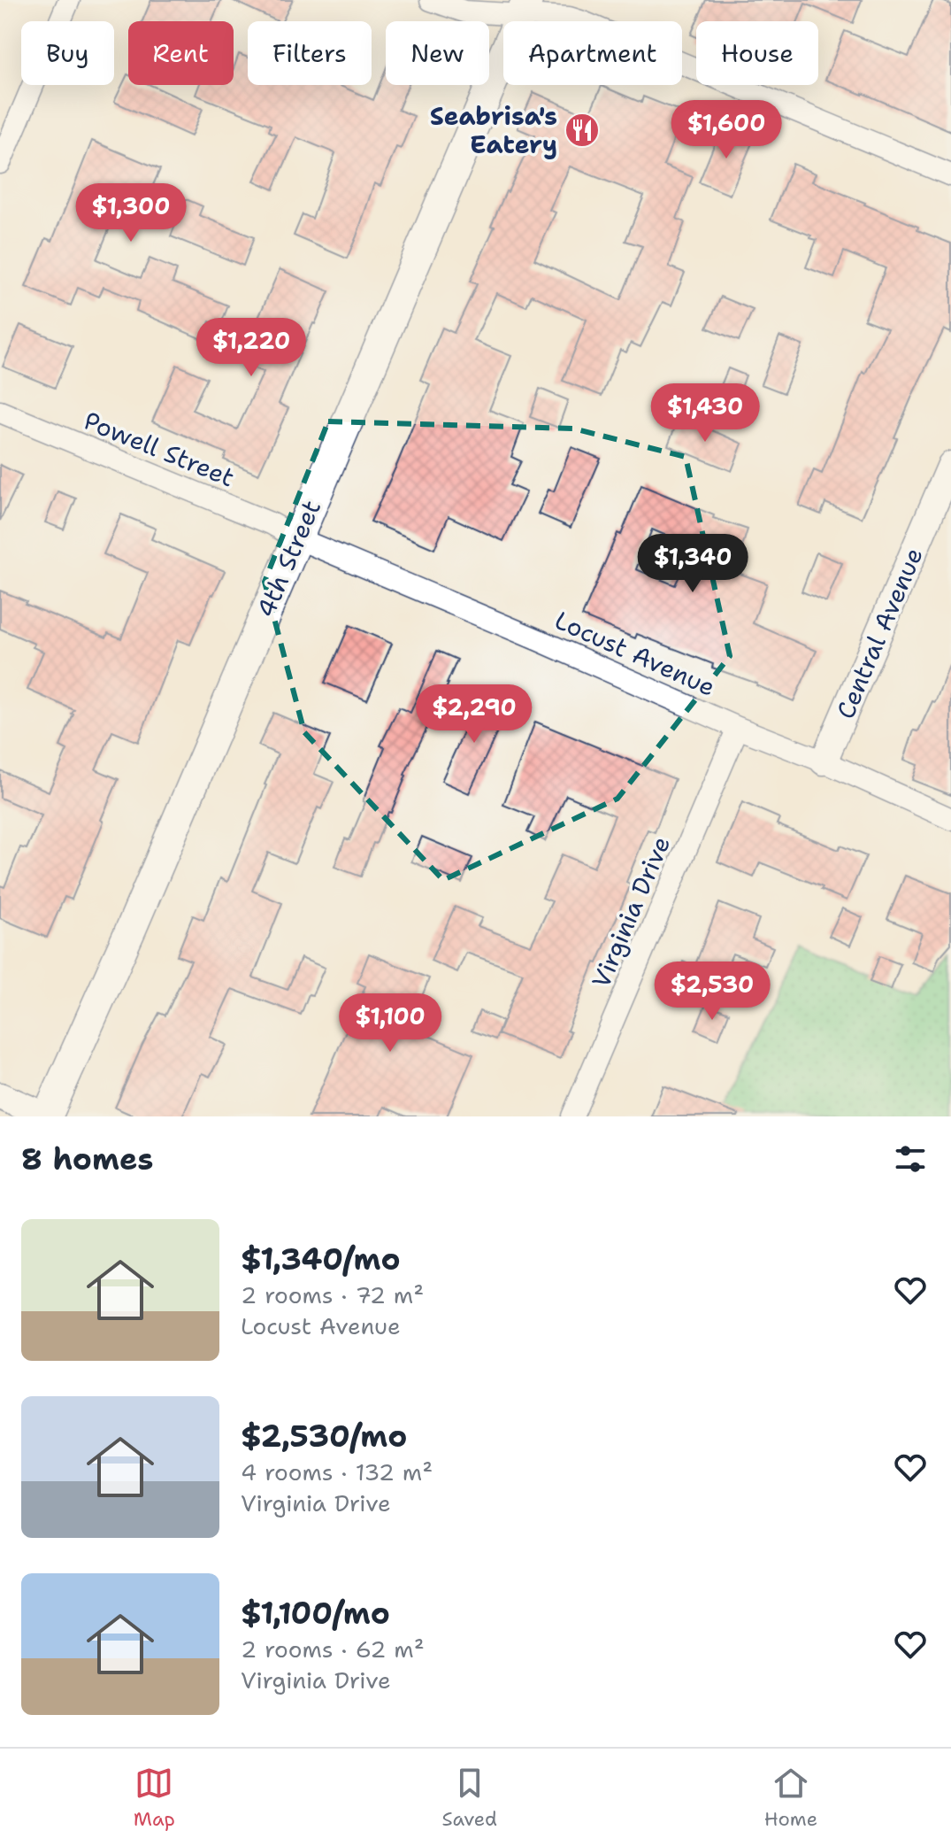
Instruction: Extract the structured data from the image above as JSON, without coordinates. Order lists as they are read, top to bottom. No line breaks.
{"streets":{"main road":["4th Street"],"street":["Powell Street","Central Avenue","Locust Avenue","Virginia Drive"]},"crossings":[["Powell Street","4th Street"],["Powell Street","Locust Avenue"],["4th Street","Locust Avenue"],["Central Avenue","Locust Avenue"],["Locust Avenue","Virginia Drive"]],"places":{"restaurant":["Seabrisa's Eatery"]},"page":{"chip":["Buy","Rent","Filters","New","Apartment","House"],"price":["$1,600","$1,300","$1,220","$1,430","$1,340","$2,290","$2,530","$1,100"],"heading":"8 homes","list":[{"name":"$1,340/mo","note":"2 rooms · 72 m² · Locust Avenue"},{"name":"$2,530/mo","note":"4 rooms · 132 m² · Virginia Drive"},{"name":"$1,100/mo","note":"2 rooms · 62 m² · Virginia Drive"}],"tabs":["Map","Saved","Home"]}}
